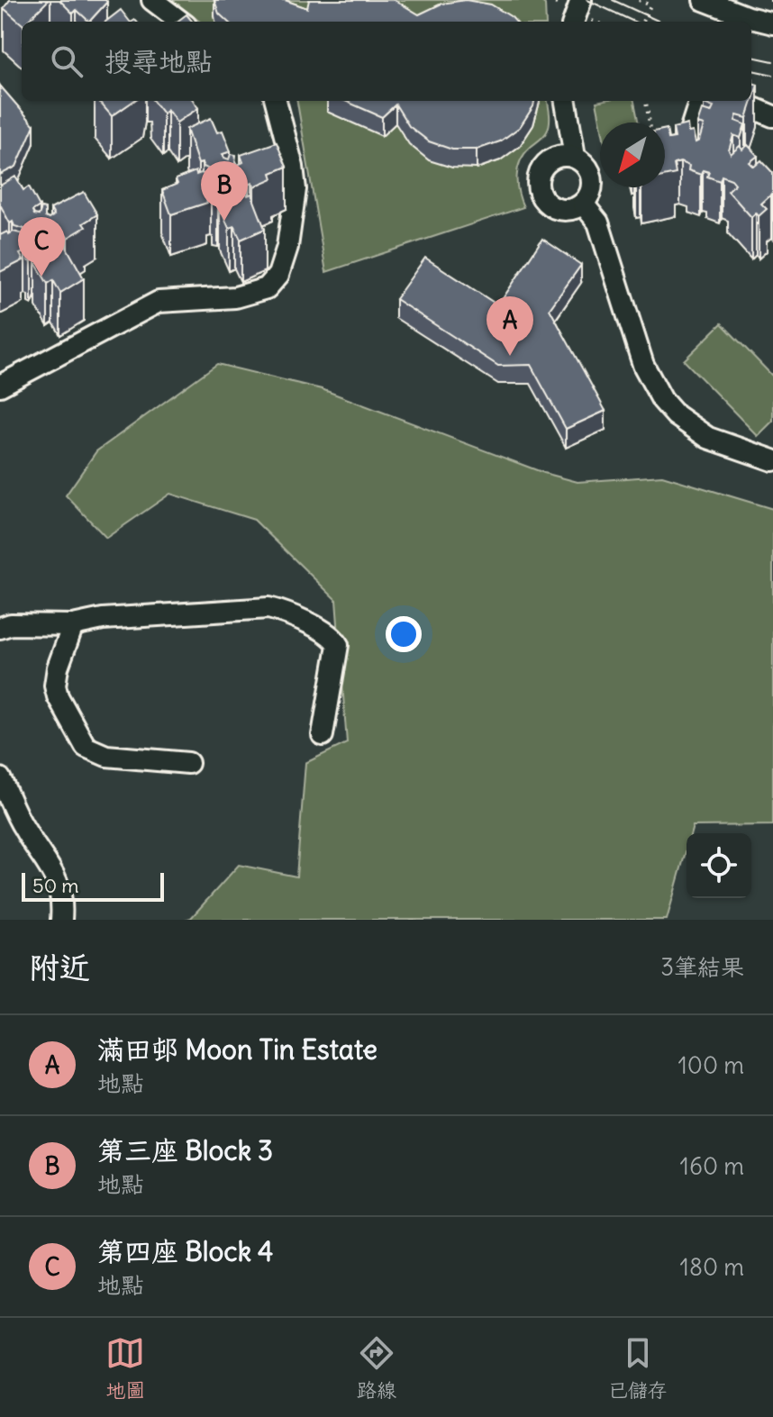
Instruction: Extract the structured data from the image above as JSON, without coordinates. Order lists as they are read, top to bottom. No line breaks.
{"scale_bar":"50 m","north":"bottom left","page":{"search":"搜尋地點","pins":["B","C","A"],"scale":"50 m","heading":["附近","3筆結果"],"list":[{"mark":"A","name":"滿田邨 Moon Tin Estate","note":"地點","value":"100 m"},{"mark":"B","name":"第三座 Block 3","note":"地點","value":"160 m"},{"mark":"C","name":"第四座 Block 4","note":"地點","value":"180 m"}],"nav":["地圖","路線","已儲存"]}}
